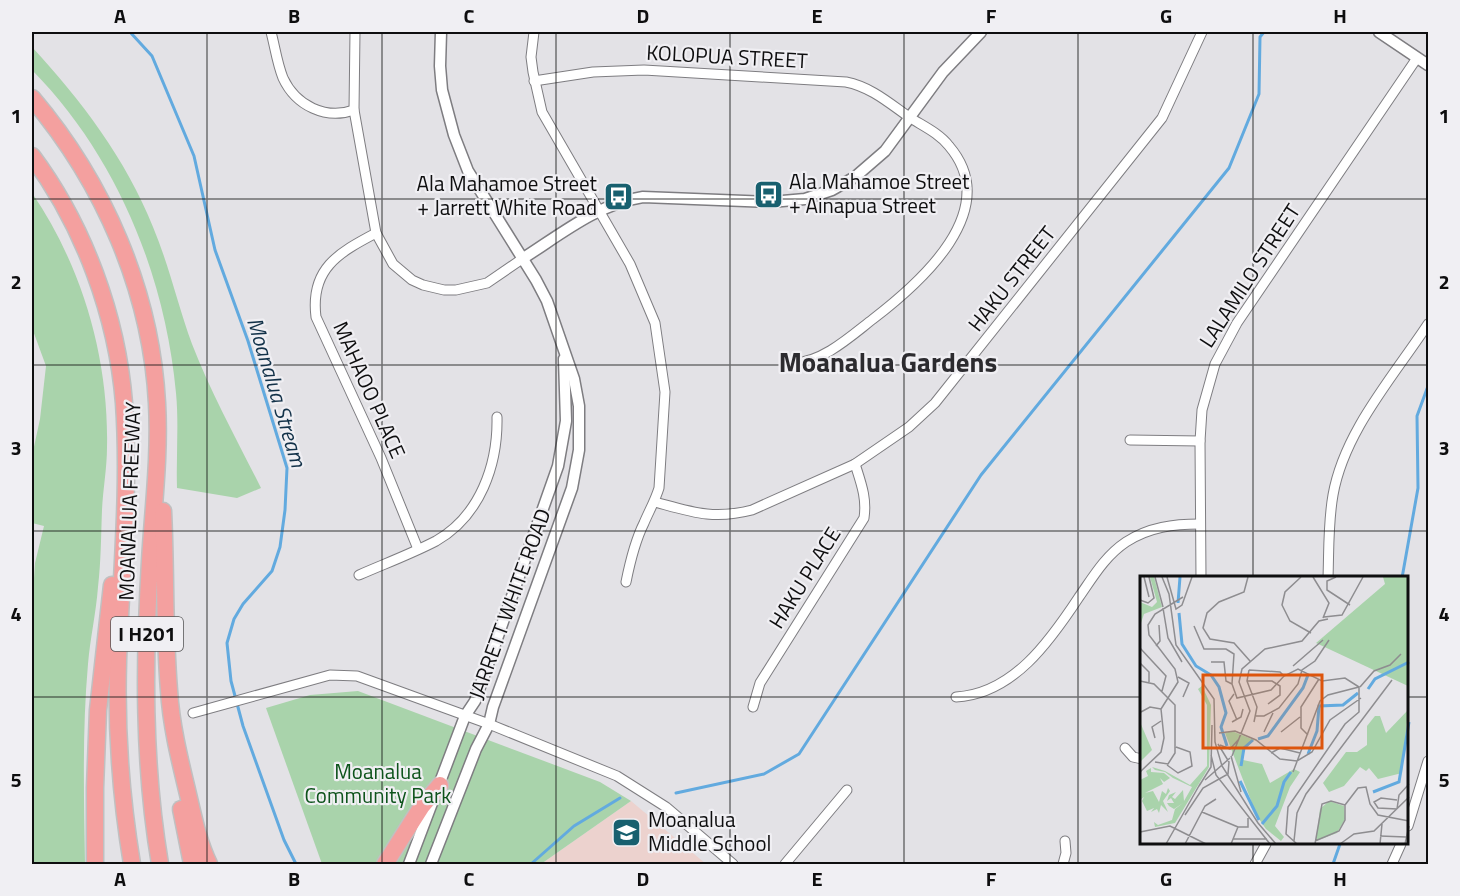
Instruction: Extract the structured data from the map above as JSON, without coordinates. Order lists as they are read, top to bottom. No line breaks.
{"streets":{"highway":["MOANALUA FREEWAY","I H201"],"street":["KOLOPUA STREET","LALAMILO STREET","HAKU STREET","MAHAOO PLACE","HAKU PLACE","JARRETT WHITE ROAD"]},"crossings":[["HAKU STREET","HAKU PLACE"]],"districts":["Moanalua Gardens"],"water":["Moanalua Stream"],"parks":["Moanalua Community Park"],"places":{"bus stop":["Ala Mahamoe Street + Ainapua Street","Ala Mahamoe Street + Jarrett White Road"],"school or university":["Moanalua Middle School"]},"grid":{"columns":["A","B","C","D","E","F","G","H"],"rows":["1","2","3","4","5"]}}
